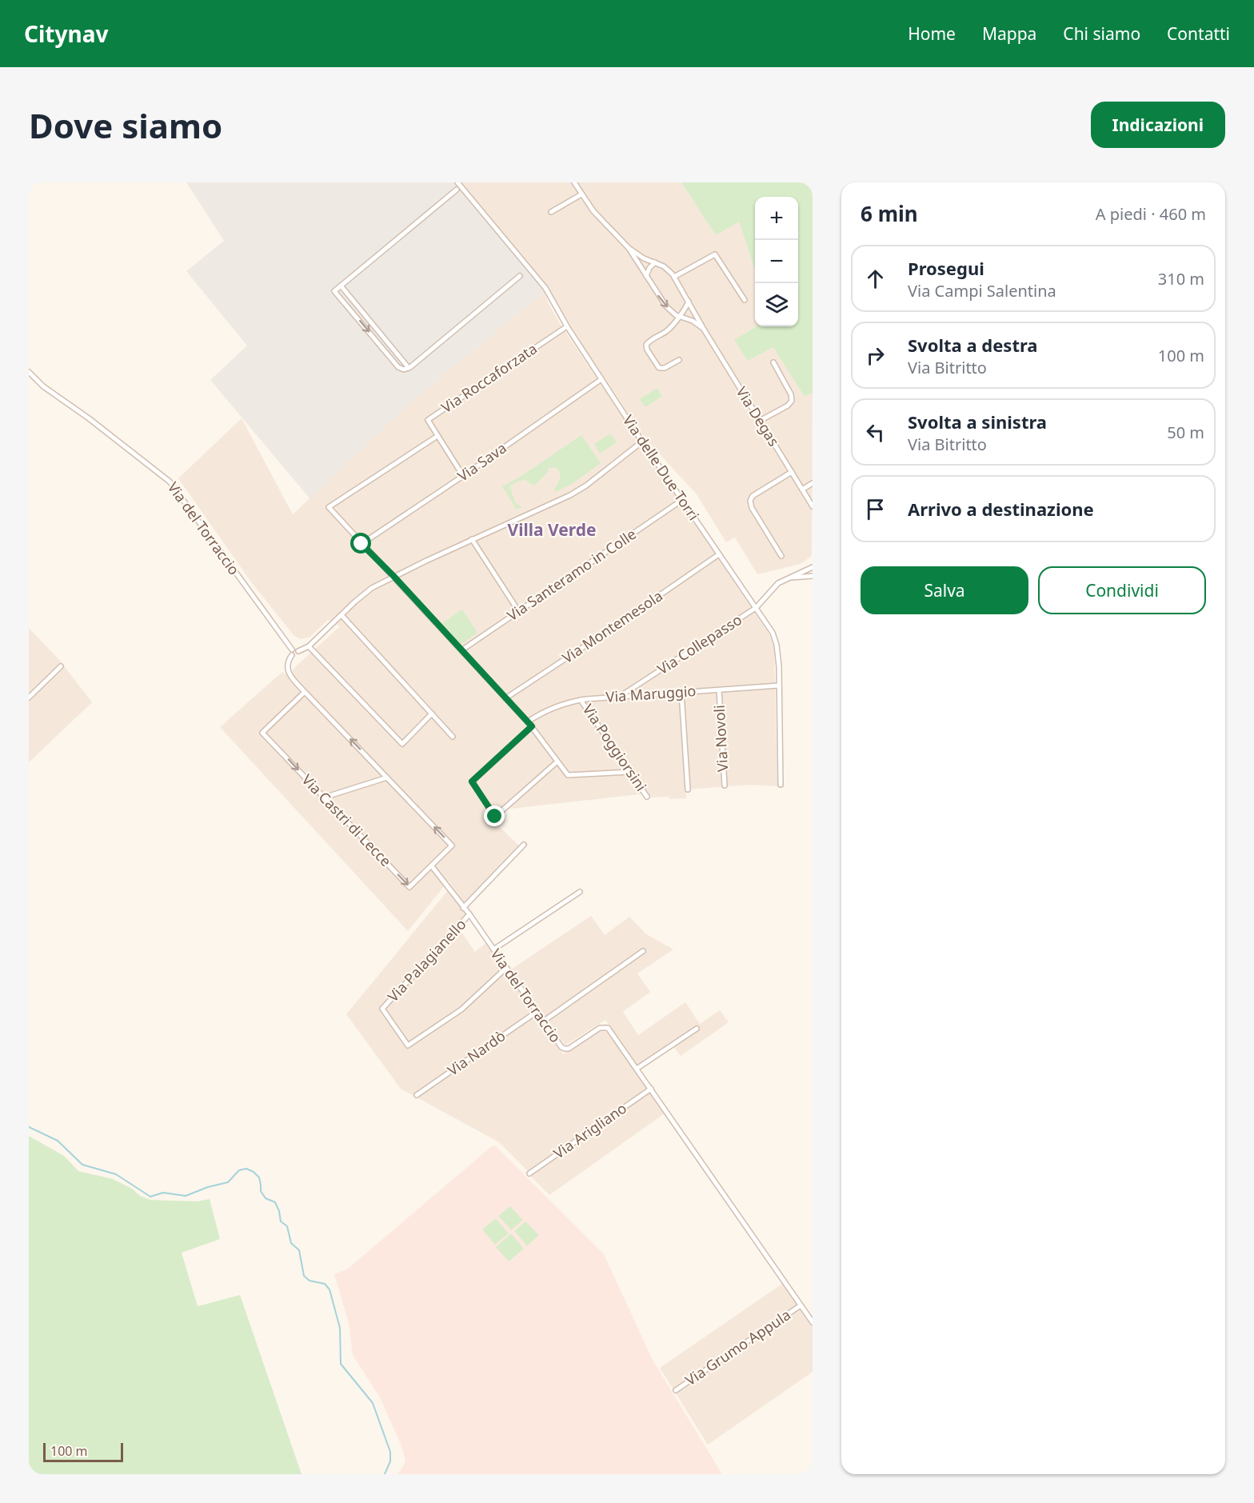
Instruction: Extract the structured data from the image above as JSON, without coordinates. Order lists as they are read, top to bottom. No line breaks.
{"streets":{"street":["Via Roccaforzata","Via Degas","Via Sava","Via delle Due Torri","Via del Torraccio","Via Santeramo in Colle","Via Montemesola","Via Collepasso","Via Maruggio","Via Novoli","Via Poggiorsini","Via Castri di Lecce","Via Palagianello","Via Nardò","Via Arigliano","Via Grumo Appula"]},"crossings":[["Via Roccaforzata","Via delle Due Torri"],["Via Sava","Via delle Due Torri"],["Via delle Due Torri","Via Santeramo in Colle"],["Via delle Due Torri","Via Montemesola"],["Via delle Due Torri","Via Collepasso"],["Via delle Due Torri","Via Maruggio"],["Via del Torraccio","Via Castri di Lecce"],["Via del Torraccio","Via Palagianello"],["Via del Torraccio","Via Nardò"],["Via del Torraccio","Via Arigliano"],["Via del Torraccio","Via Grumo Appula"],["Via Collepasso","Via Maruggio"],["Via Maruggio","Via Novoli"],["Via Maruggio","Via Poggiorsini"]],"districts":["Villa Verde"],"scale_bar":"100 m","page":{"header":"Citynav","nav":["Home","Mappa","Chi siamo","Contatti"],"buttons":["Indicazioni",["Salva","Condividi"]],"title":"Dove siamo","heading":["6 min","A piedi · 460 m"],"map_buttons":["+","−"],"list":[["Prosegui","Via Campi Salentina","310 m"],["Svolta a destra","Via Bitritto","100 m"],["Svolta a sinistra","Via Bitritto","50 m"],"Arrivo a destinazione"],"scale":"100 m"}}
